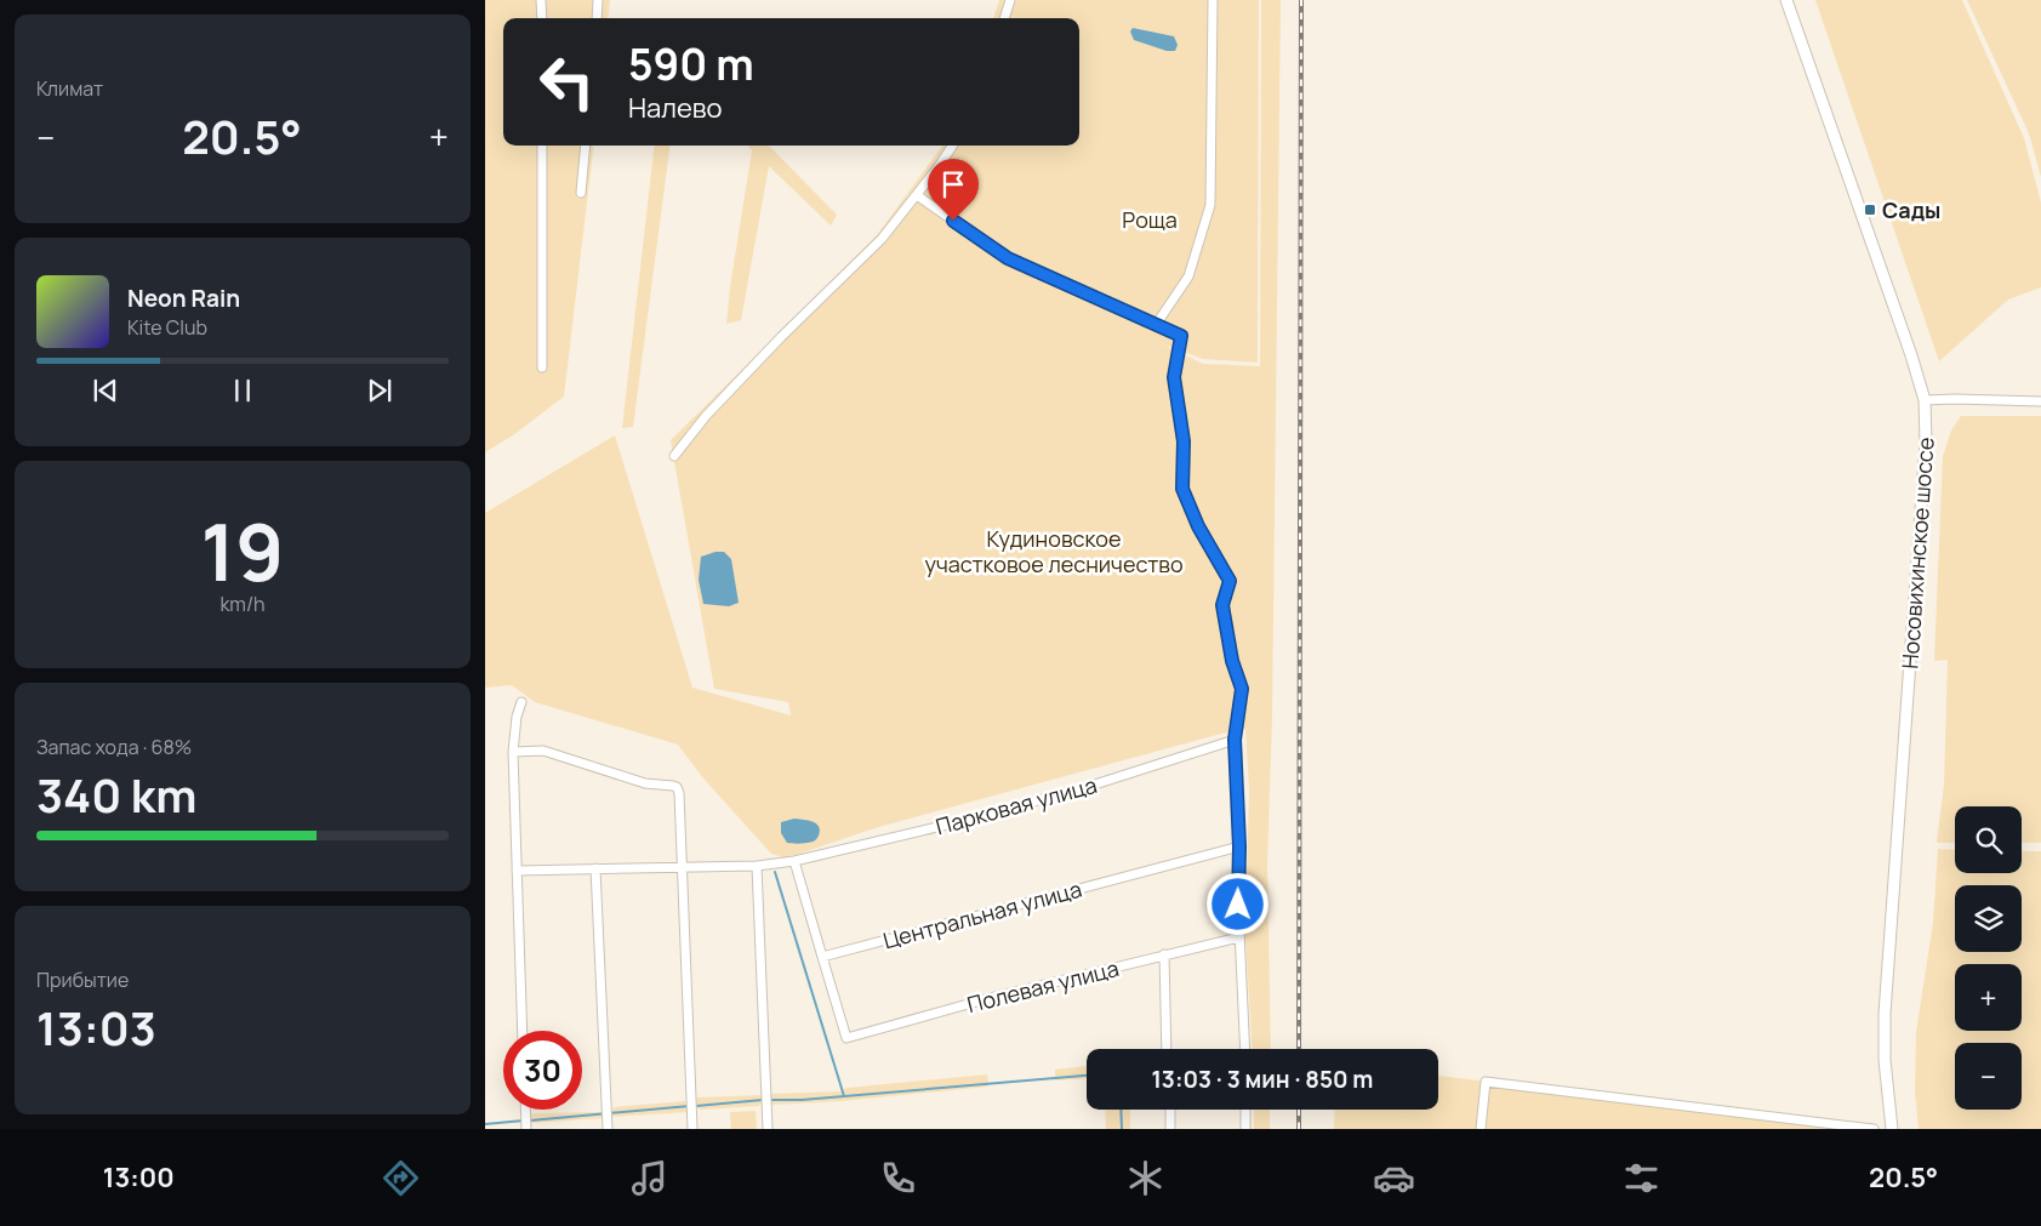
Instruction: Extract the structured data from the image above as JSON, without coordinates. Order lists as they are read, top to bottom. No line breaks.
{"streets":{"main road":["Носовихинское шоссе"],"street":["Парковая улица","Центральная улица","Полевая улица"]},"crossings":[["Центральная улица","Полевая улица"]],"parks":["Роща","Кудиновское участковое лесничество"],"places":{"transit":["Сады"]},"page":{"tile":["Климат",["19","km/h"],["Запас хода · 68%","340 km"],["Прибытие","13:03"]],"turn":["590 m","Налево"],"heat":["−","20.5°","+"],"song":["Neon Rain","Kite Club"],"map_buttons":["+","−"],"limit":"30","trip":"13:03 · 3 мин · 850 m","tabs":["13:00","20.5°"]}}
